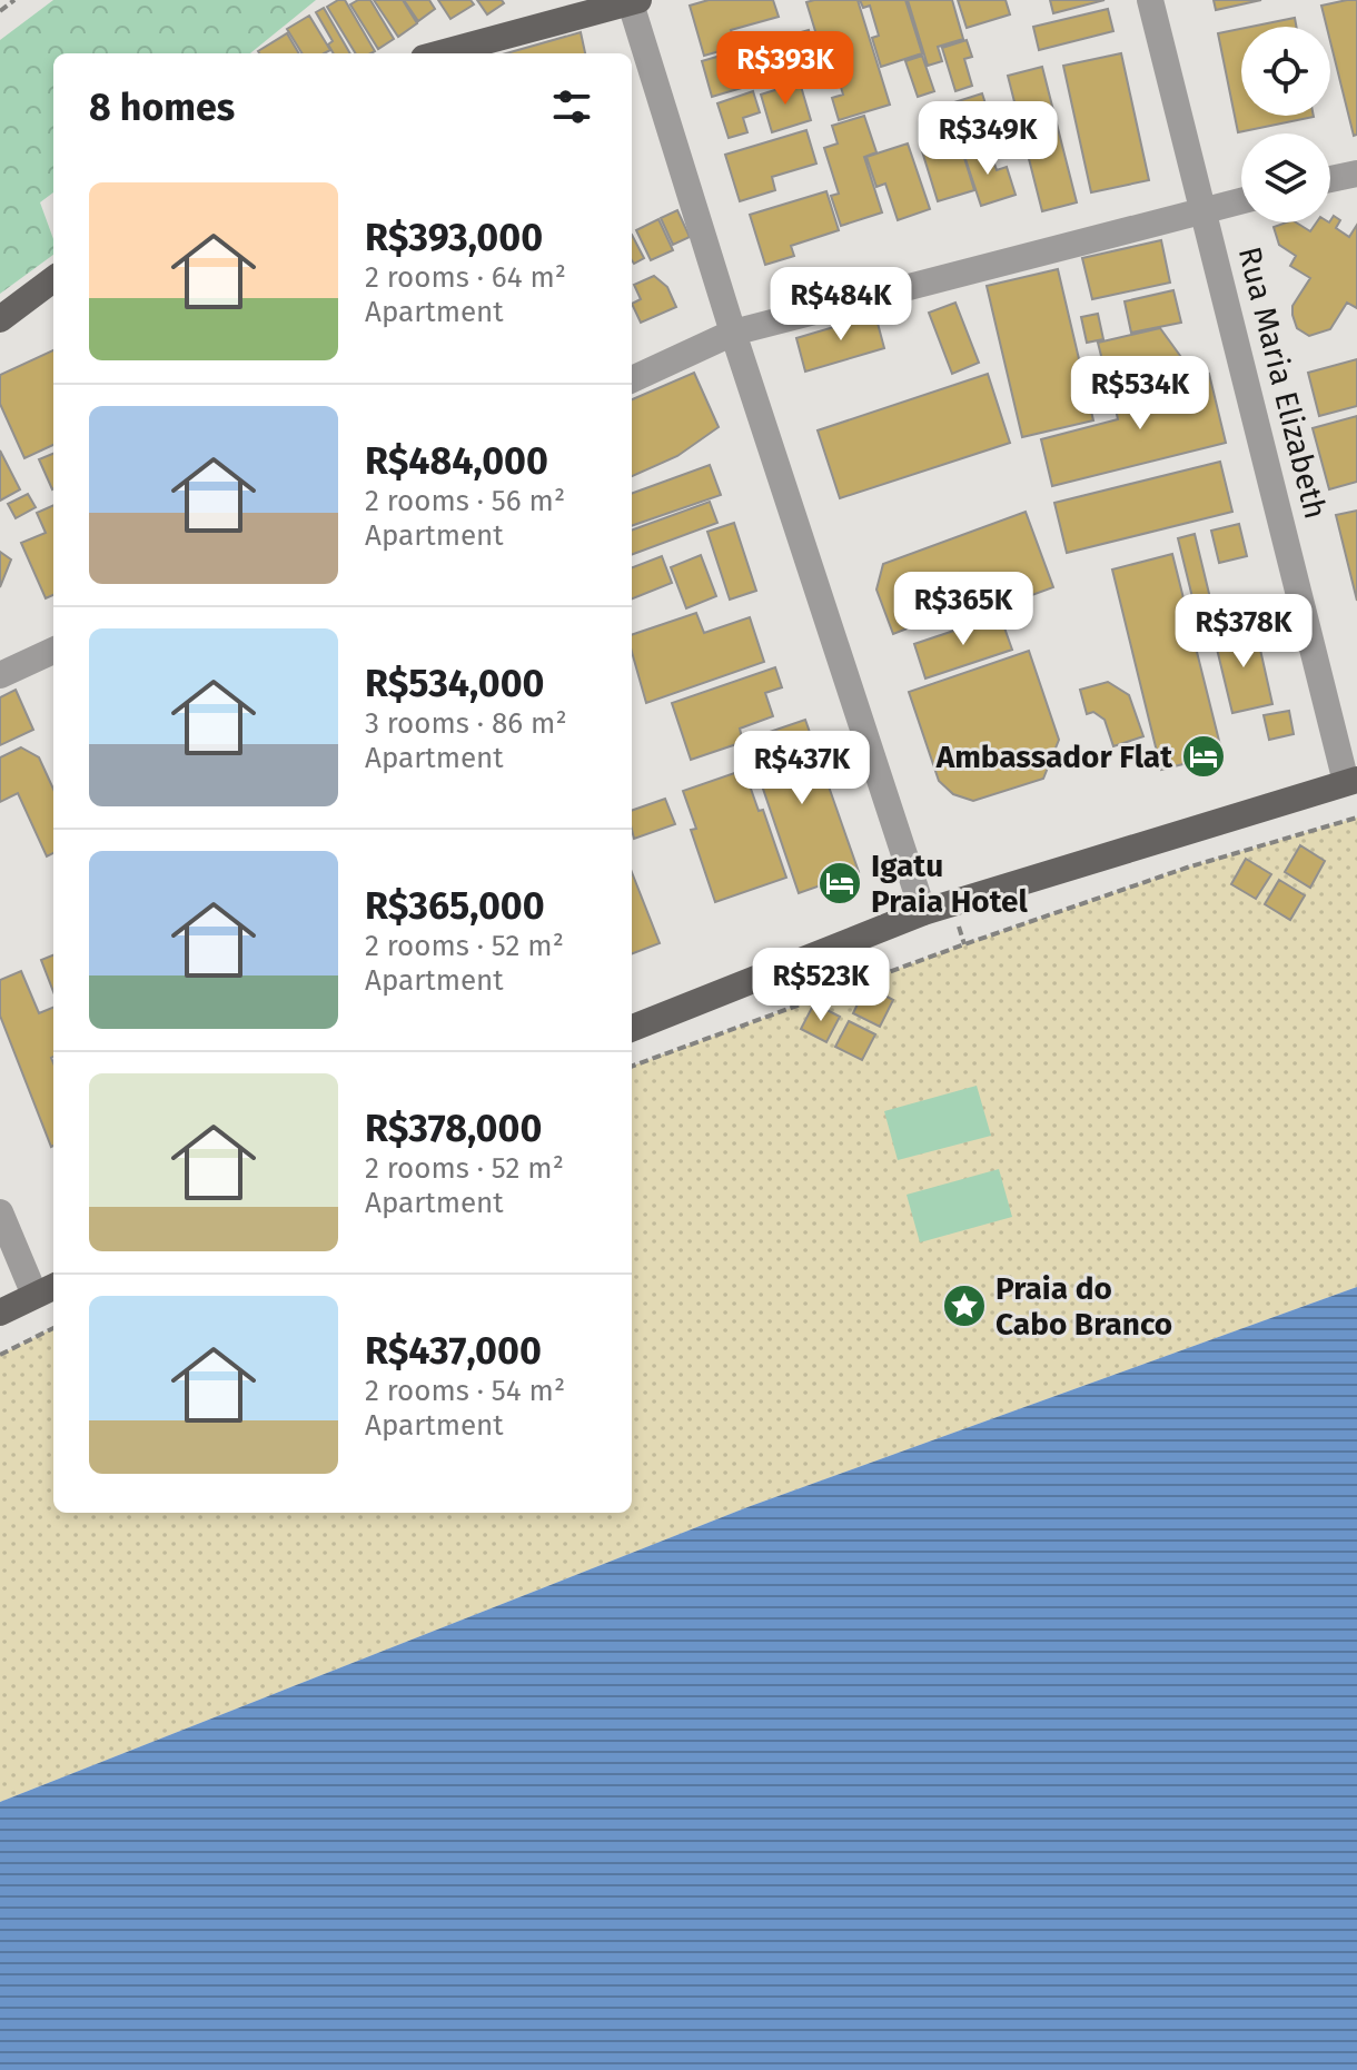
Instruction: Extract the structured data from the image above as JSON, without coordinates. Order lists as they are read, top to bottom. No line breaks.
{"streets":{"street":["Rua Maria Elizabeth"]},"places":{"hotel":["Ambassador Flat","Igatu Praia Hotel"],"place":["Praia do Cabo Branco"]},"page":{"price":["R$393K","R$349K","R$484K","R$534K","R$365K","R$378K","R$437K","R$523K"],"heading":"8 homes","list":[{"name":"R$393,000","note":"2 rooms · 64 m² · Apartment"},{"name":"R$484,000","note":"2 rooms · 56 m² · Apartment"},{"name":"R$534,000","note":"3 rooms · 86 m² · Apartment"},{"name":"R$365,000","note":"2 rooms · 52 m² · Apartment"},{"name":"R$378,000","note":"2 rooms · 52 m² · Apartment"},{"name":"R$437,000","note":"2 rooms · 54 m² · Apartment"}]}}
